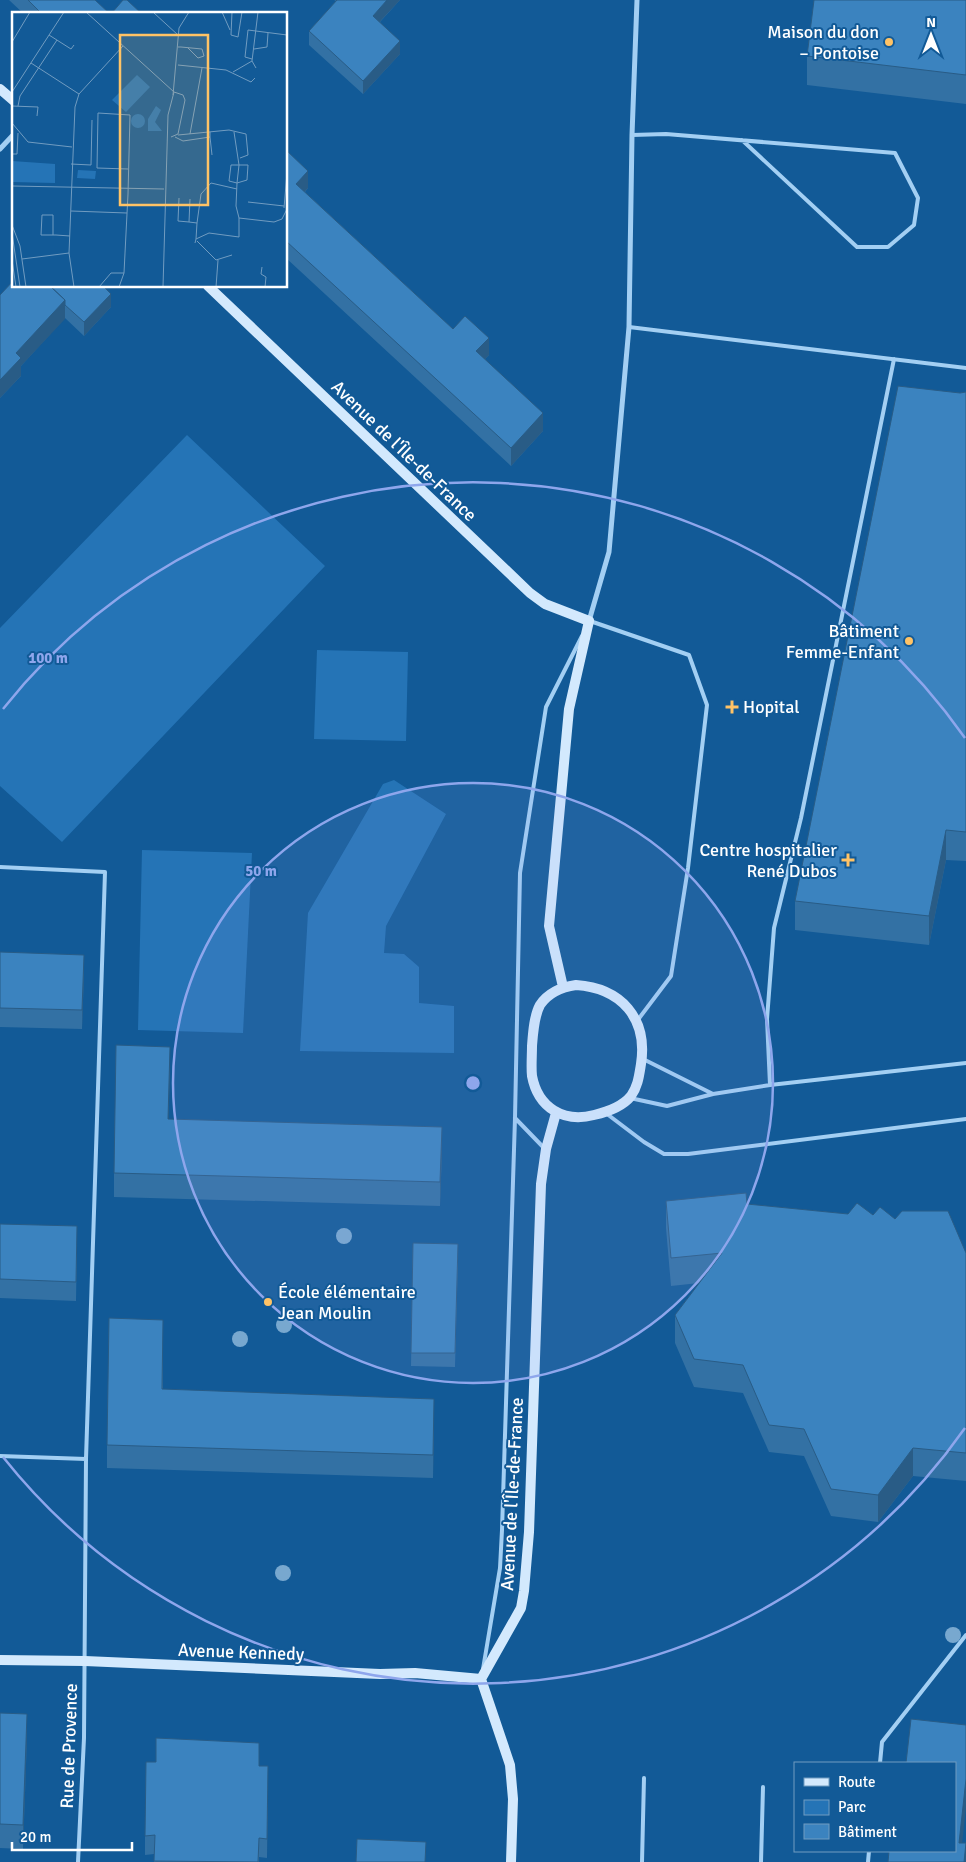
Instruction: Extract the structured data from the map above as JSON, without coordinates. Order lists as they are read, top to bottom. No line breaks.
{"streets":{"street":["Avenue de l'Île-de-France","Avenue Kennedy"],"lane":["Rue de Provence"]},"crossings":[["Avenue de l'Île-de-France","Avenue Kennedy"],["Avenue Kennedy","Rue de Provence"]],"places":{"other":["Maison du don – Pontoise","Bâtiment Femme-Enfant","École élémentaire Jean Moulin"],"health":["Hopital","Centre hospitalier René Dubos"]},"legend":["Route","Parc","Bâtiment"],"scale_bar":"20 m","north":"top","rings":["100 m","50 m"]}
